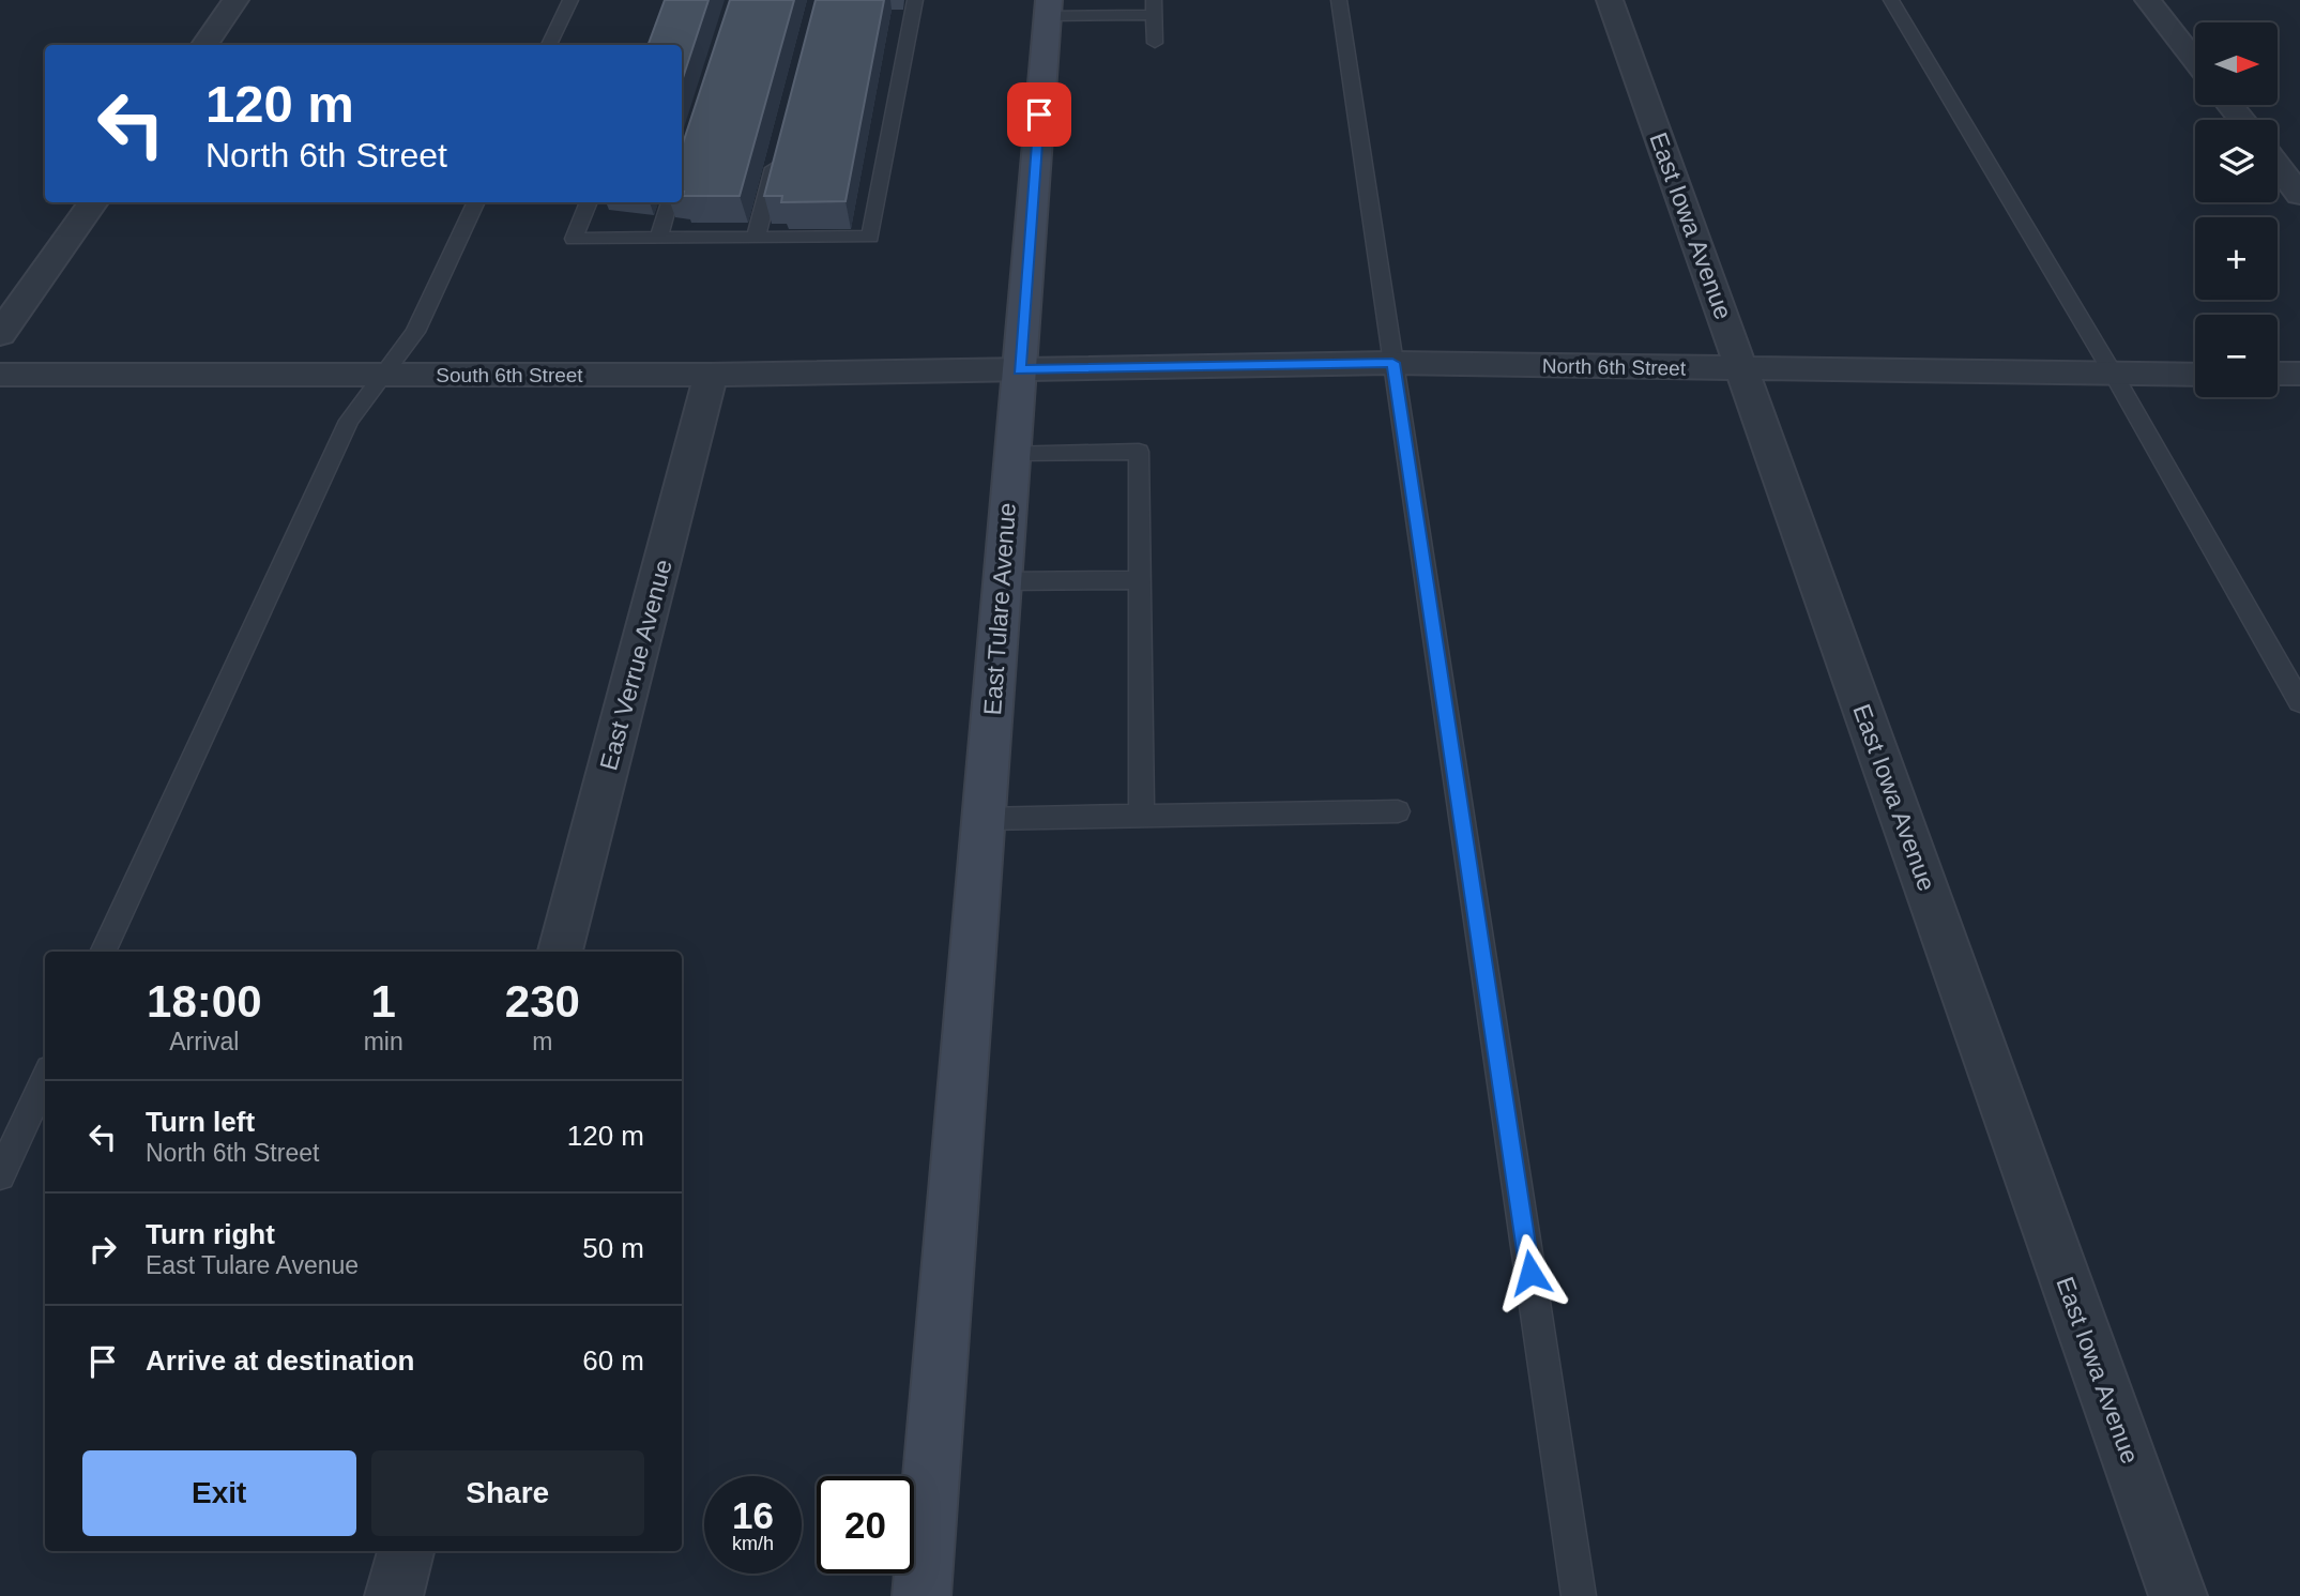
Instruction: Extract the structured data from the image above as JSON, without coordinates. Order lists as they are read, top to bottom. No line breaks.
{"streets":{"main road":["East Tulare Avenue"],"street":["East Iowa Avenue","North 6th Street","South 6th Street","East Verrue Avenue"]},"crossings":[["East Iowa Avenue","North 6th Street"],["North 6th Street","South 6th Street"],["North 6th Street","East Tulare Avenue"],["South 6th Street","East Tulare Avenue"],["South 6th Street","East Verrue Avenue"]],"north":"right","page":{"map_buttons":["+","−"],"turn":["120 m","North 6th Street"],"eta":["18:00","Arrival","1","min","230","m"],"list":[{"name":"Turn left","note":"North 6th Street","value":"120 m"},{"name":"Turn right","note":"East Tulare Avenue","value":"50 m"},{"name":"Arrive at destination","value":"60 m"}],"buttons":["Exit","Share"],"speed":"16 km/h","limit":"20"}}
